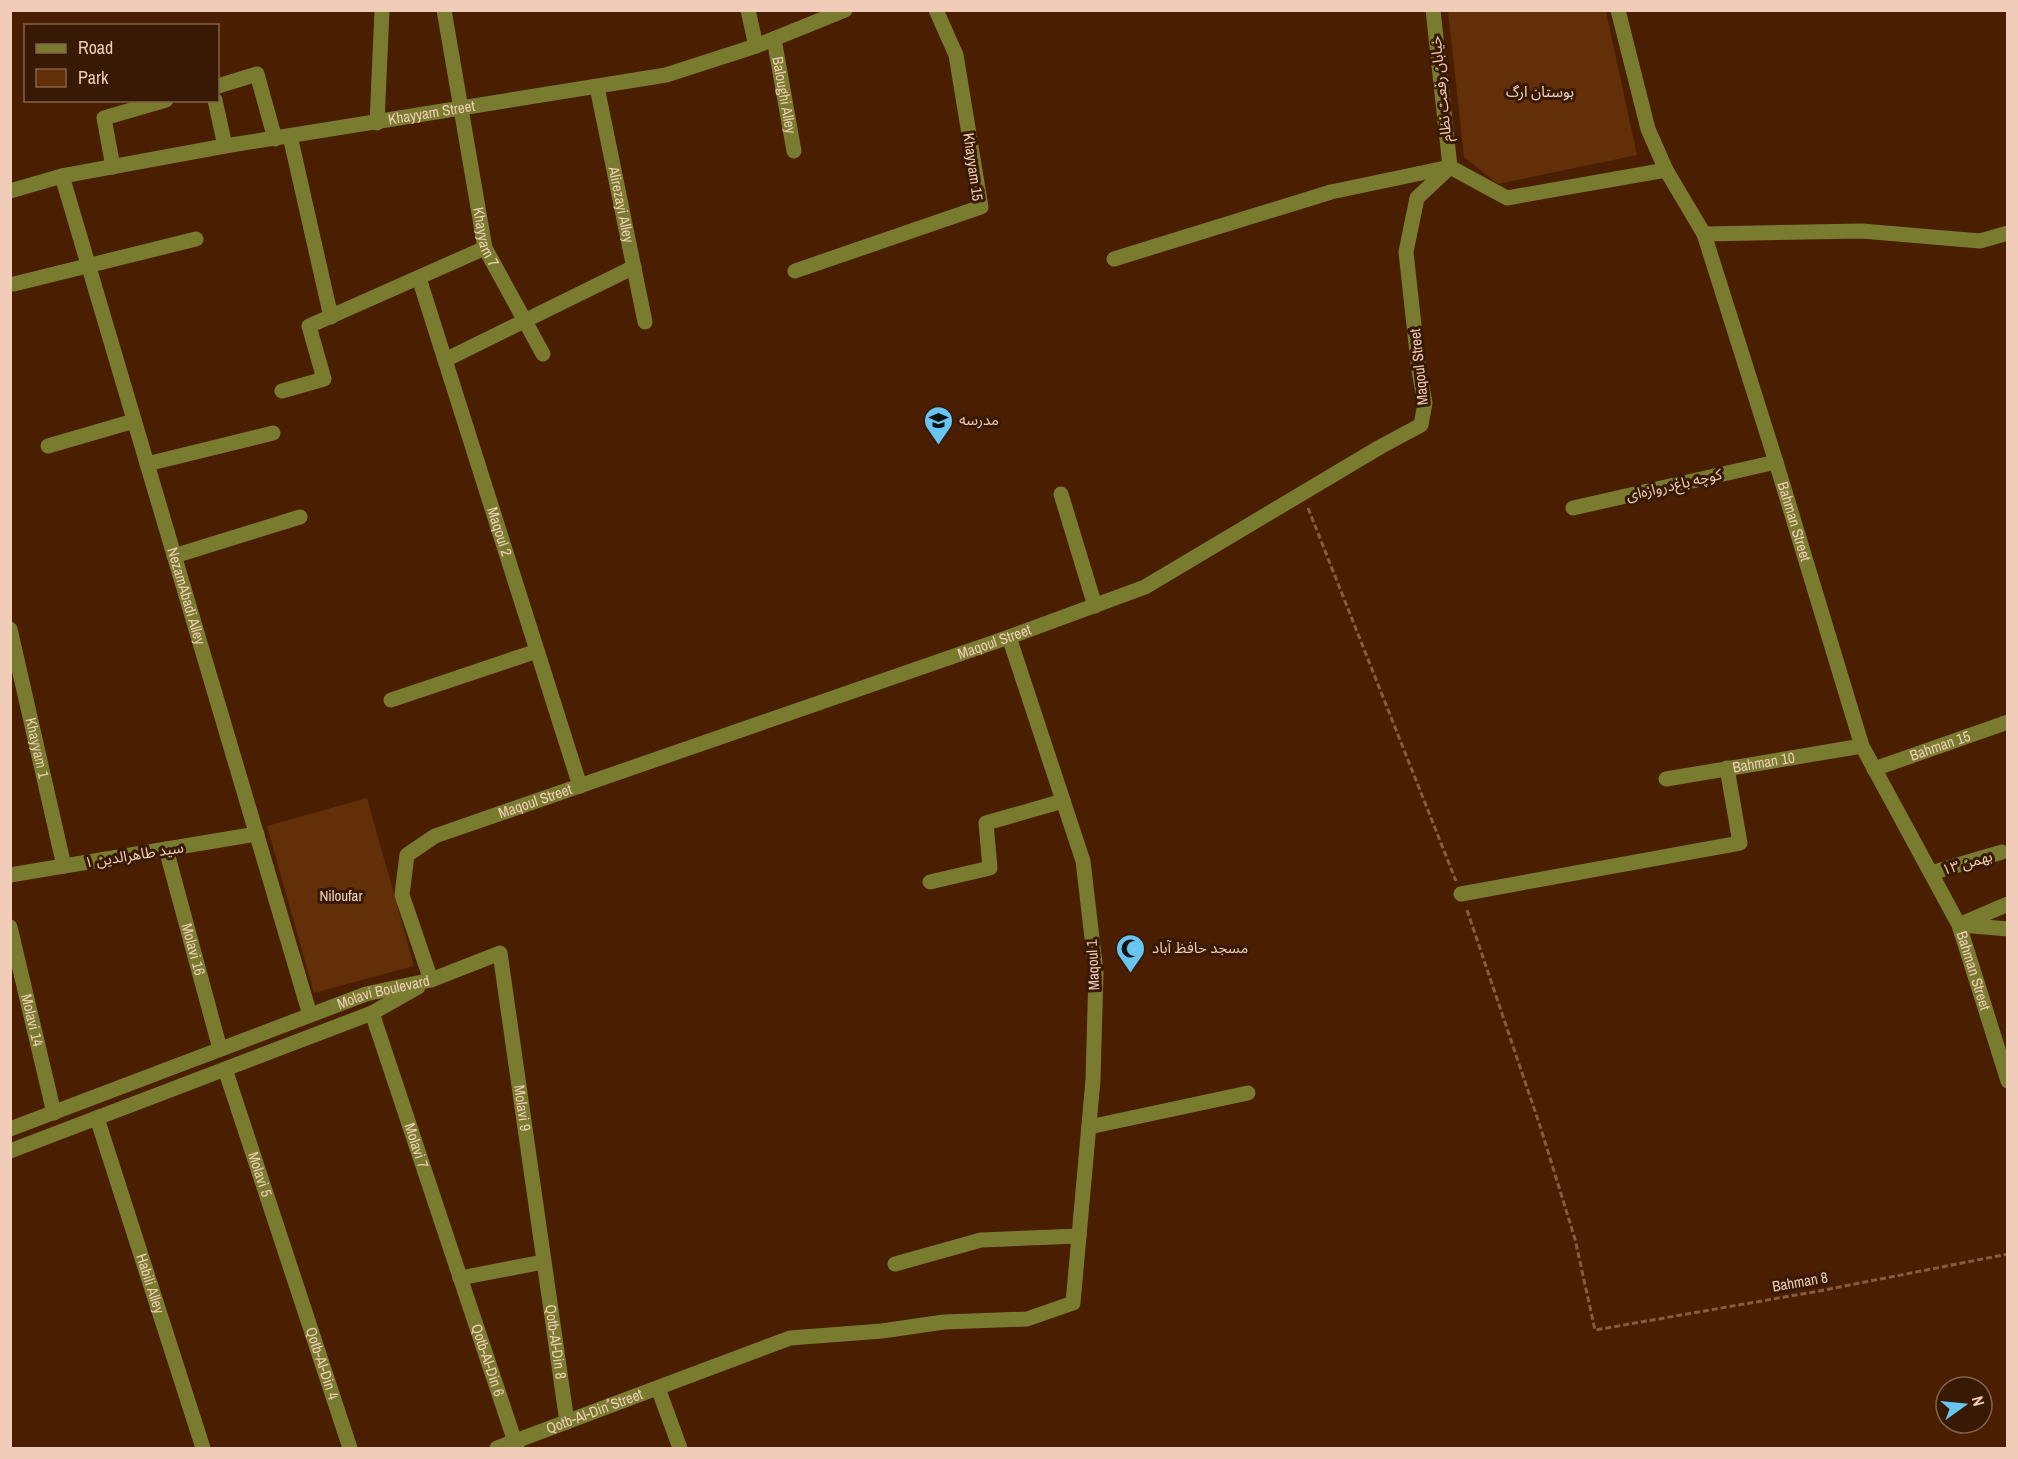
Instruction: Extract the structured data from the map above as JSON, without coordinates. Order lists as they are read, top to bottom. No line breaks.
{"streets":{"street":["خیابان رفعت نظام","Baloughi Alley","Khayyam Street","Khayyam 15","Alirezayi Alley","Khayyam 7","Maqoul Street","کوچه باغ‌دروازه‌ای","Bahman Street","Maqoul 2","NezamAbadi Alley","Bahman 15","Khayyam 1","Bahman 10","سید طاهرالدین ۱","بهمن ۱۳","Molavi 16","Maqoul 1","Molavi Boulevard","Molavi 14","Molavi 9","Molavi 7","Molavi 5","Habili Alley","Qotb-Al-Din 8","Qotb-Al-Din 6","Qotb-Al-Din 4","Qotb-Al-Din ُStreet"],"path":["Bahman 8"]},"crossings":[["خیابان رفعت نظام","Maqoul Street"],["Baloughi Alley","Khayyam Street"],["Khayyam Street","Alirezayi Alley"],["Khayyam Street","Khayyam 7"],["Khayyam Street","NezamAbadi Alley"],["Maqoul Street","Maqoul 2"],["Maqoul Street","Maqoul 1"],["Maqoul Street","Molavi Boulevard"],["Maqoul Street","Molavi 9"],["کوچه باغ‌دروازه‌ای","Bahman Street"],["Bahman Street","Bahman 15"],["Bahman Street","Bahman 10"],["Bahman Street","بهمن ۱۳"],["NezamAbadi Alley","سید طاهرالدین ۱"],["NezamAbadi Alley","Molavi Boulevard"],["Khayyam 1","سید طاهرالدین ۱"],["سید طاهرالدین ۱","Molavi 16"],["Molavi 16","Molavi Boulevard"],["Maqoul 1","Qotb-Al-Din ُStreet"],["Molavi Boulevard","Molavi 14"],["Molavi Boulevard","Molavi 9"],["Molavi Boulevard","Molavi 7"],["Molavi Boulevard","Molavi 5"],["Molavi Boulevard","Habili Alley"],["Molavi 9","Qotb-Al-Din 8"],["Molavi 7","Qotb-Al-Din 6"],["Molavi 5","Qotb-Al-Din 4"],["Qotb-Al-Din 8","Qotb-Al-Din ُStreet"],["Qotb-Al-Din 6","Qotb-Al-Din ُStreet"]],"parks":["بوستان ارگ","Niloufar"],"places":{"school or university":["مدرسه"],"mosque":["مسجد حافظ آباد"]},"legend":["Road","Park"],"north":"right"}
